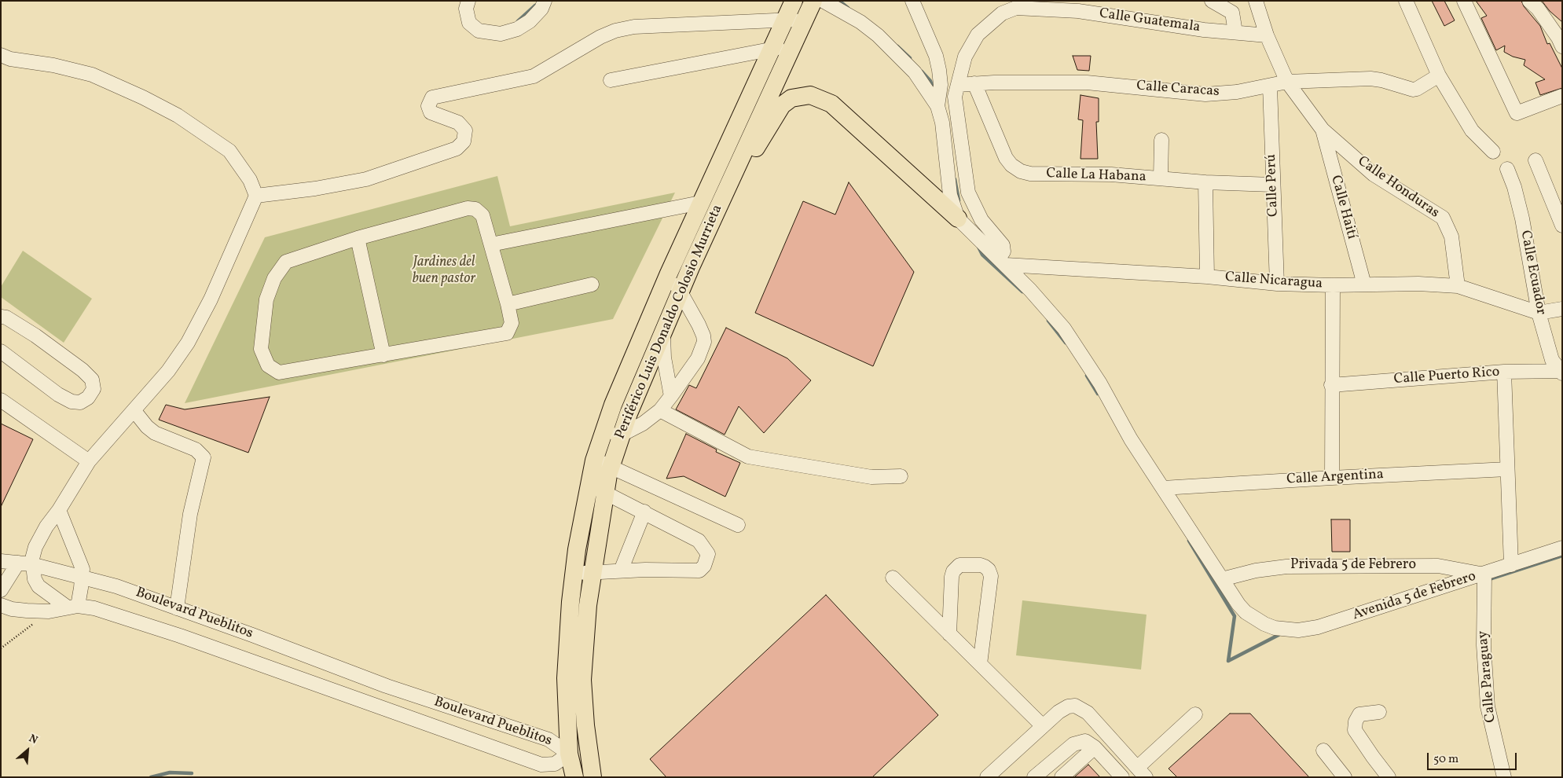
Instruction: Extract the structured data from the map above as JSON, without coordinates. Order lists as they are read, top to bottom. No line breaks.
{"streets":{"main road":["Periférico Luis Donaldo Colosio Murrieta"],"street":["Calle Guatemala","Calle Caracas","Calle La Habana","Calle Perú","Calle Honduras","Calle Haití","Calle Ecuador","Calle Nicaragua","Calle Puerto Rico","Calle Argentina","Privada 5 de Febrero","Avenida 5 de Febrero","Boulevard Pueblitos","Calle Paraguay"]},"crossings":[["Calle Guatemala","Calle Caracas"],["Calle Guatemala","Calle Honduras"],["Calle Guatemala","Calle Nicaragua"],["Calle Guatemala","Avenida 5 de Febrero"],["Calle Caracas","Calle La Habana"],["Calle Caracas","Calle Perú"],["Calle Caracas","Calle Honduras"],["Calle La Habana","Calle Perú"],["Calle Perú","Calle Nicaragua"],["Calle Honduras","Calle Haití"],["Calle Honduras","Calle Nicaragua"],["Calle Haití","Calle Nicaragua"],["Calle Ecuador","Calle Nicaragua"],["Calle Ecuador","Calle Puerto Rico"],["Calle Nicaragua","Avenida 5 de Febrero"],["Periférico Luis Donaldo Colosio Murrieta","Boulevard Pueblitos"],["Calle Argentina","Avenida 5 de Febrero"],["Privada 5 de Febrero","Avenida 5 de Febrero"],["Privada 5 de Febrero","Calle Paraguay"],["Avenida 5 de Febrero","Calle Paraguay"]],"parks":["Jardines del buen pastor"],"scale_bar":"50 m","north":"top right"}
